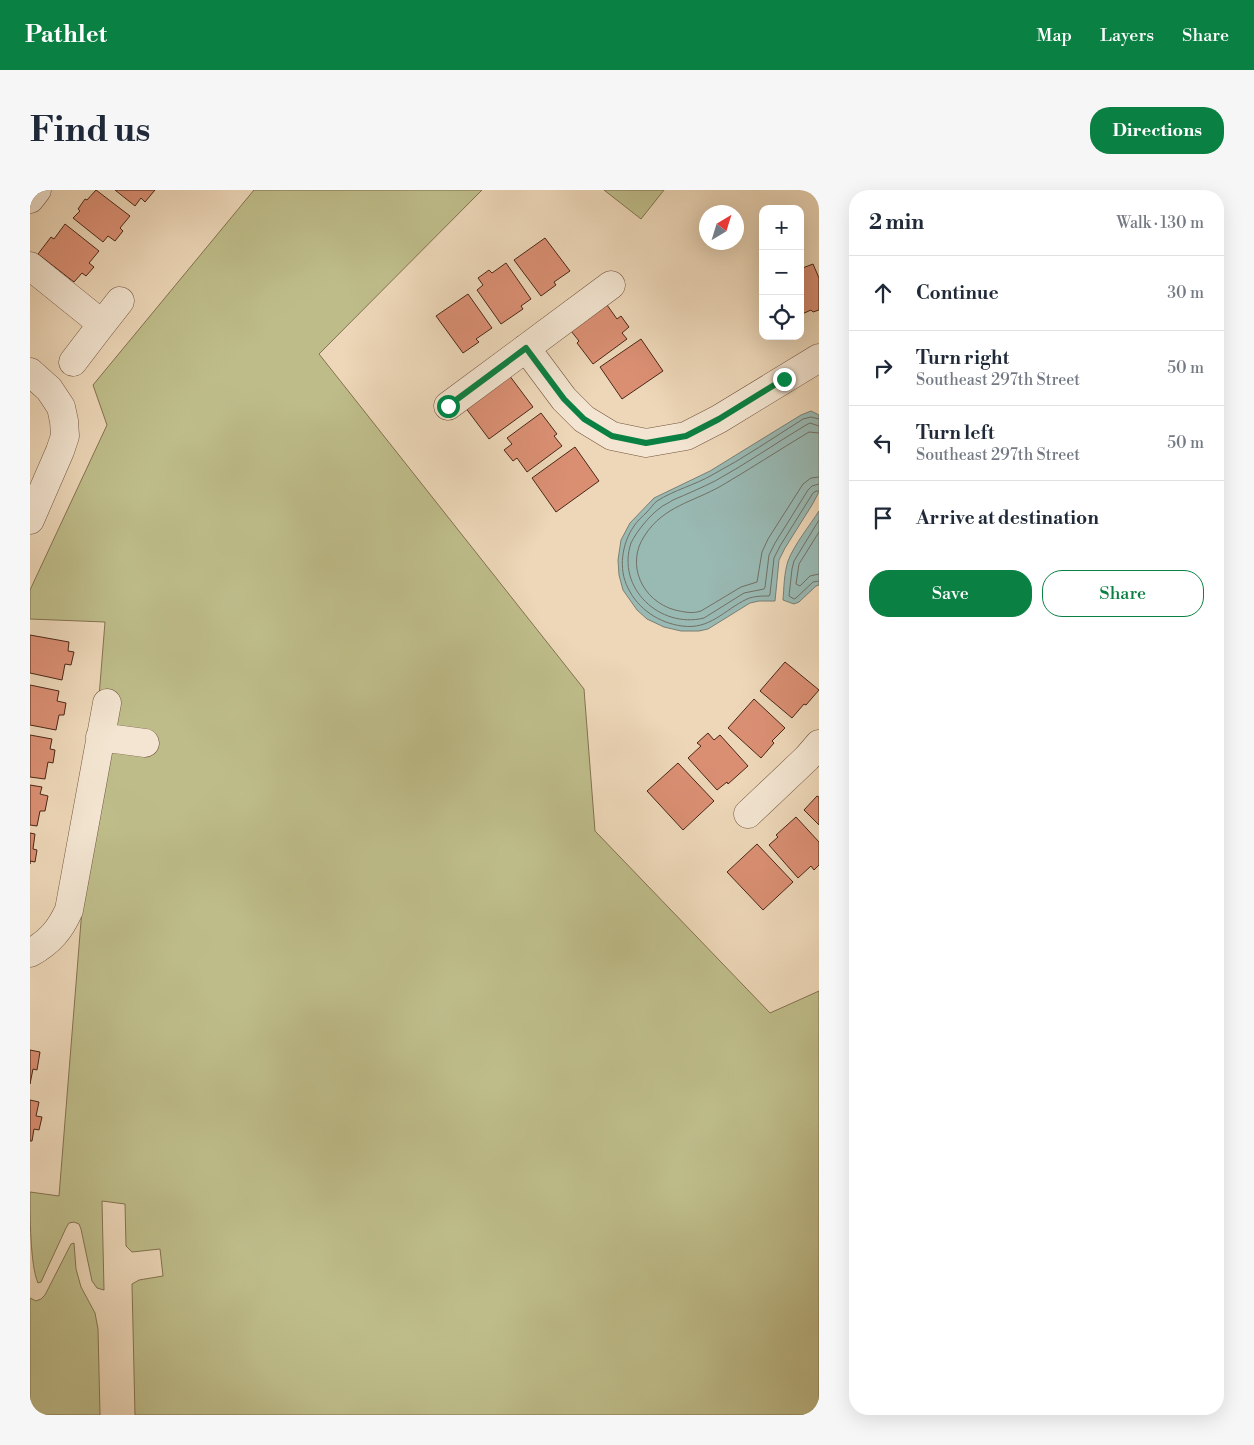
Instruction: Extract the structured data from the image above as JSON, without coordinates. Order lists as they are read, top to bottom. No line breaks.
{"north":"top right","page":{"header":"Pathlet","nav":["Map","Layers","Share"],"buttons":["Directions",["Save","Share"]],"title":"Find us","heading":["2 min","Walk · 130 m"],"map_buttons":["+","−"],"list":[["Continue","30 m"],["Turn right","Southeast 297th Street","50 m"],["Turn left","Southeast 297th Street","50 m"],"Arrive at destination"]}}
